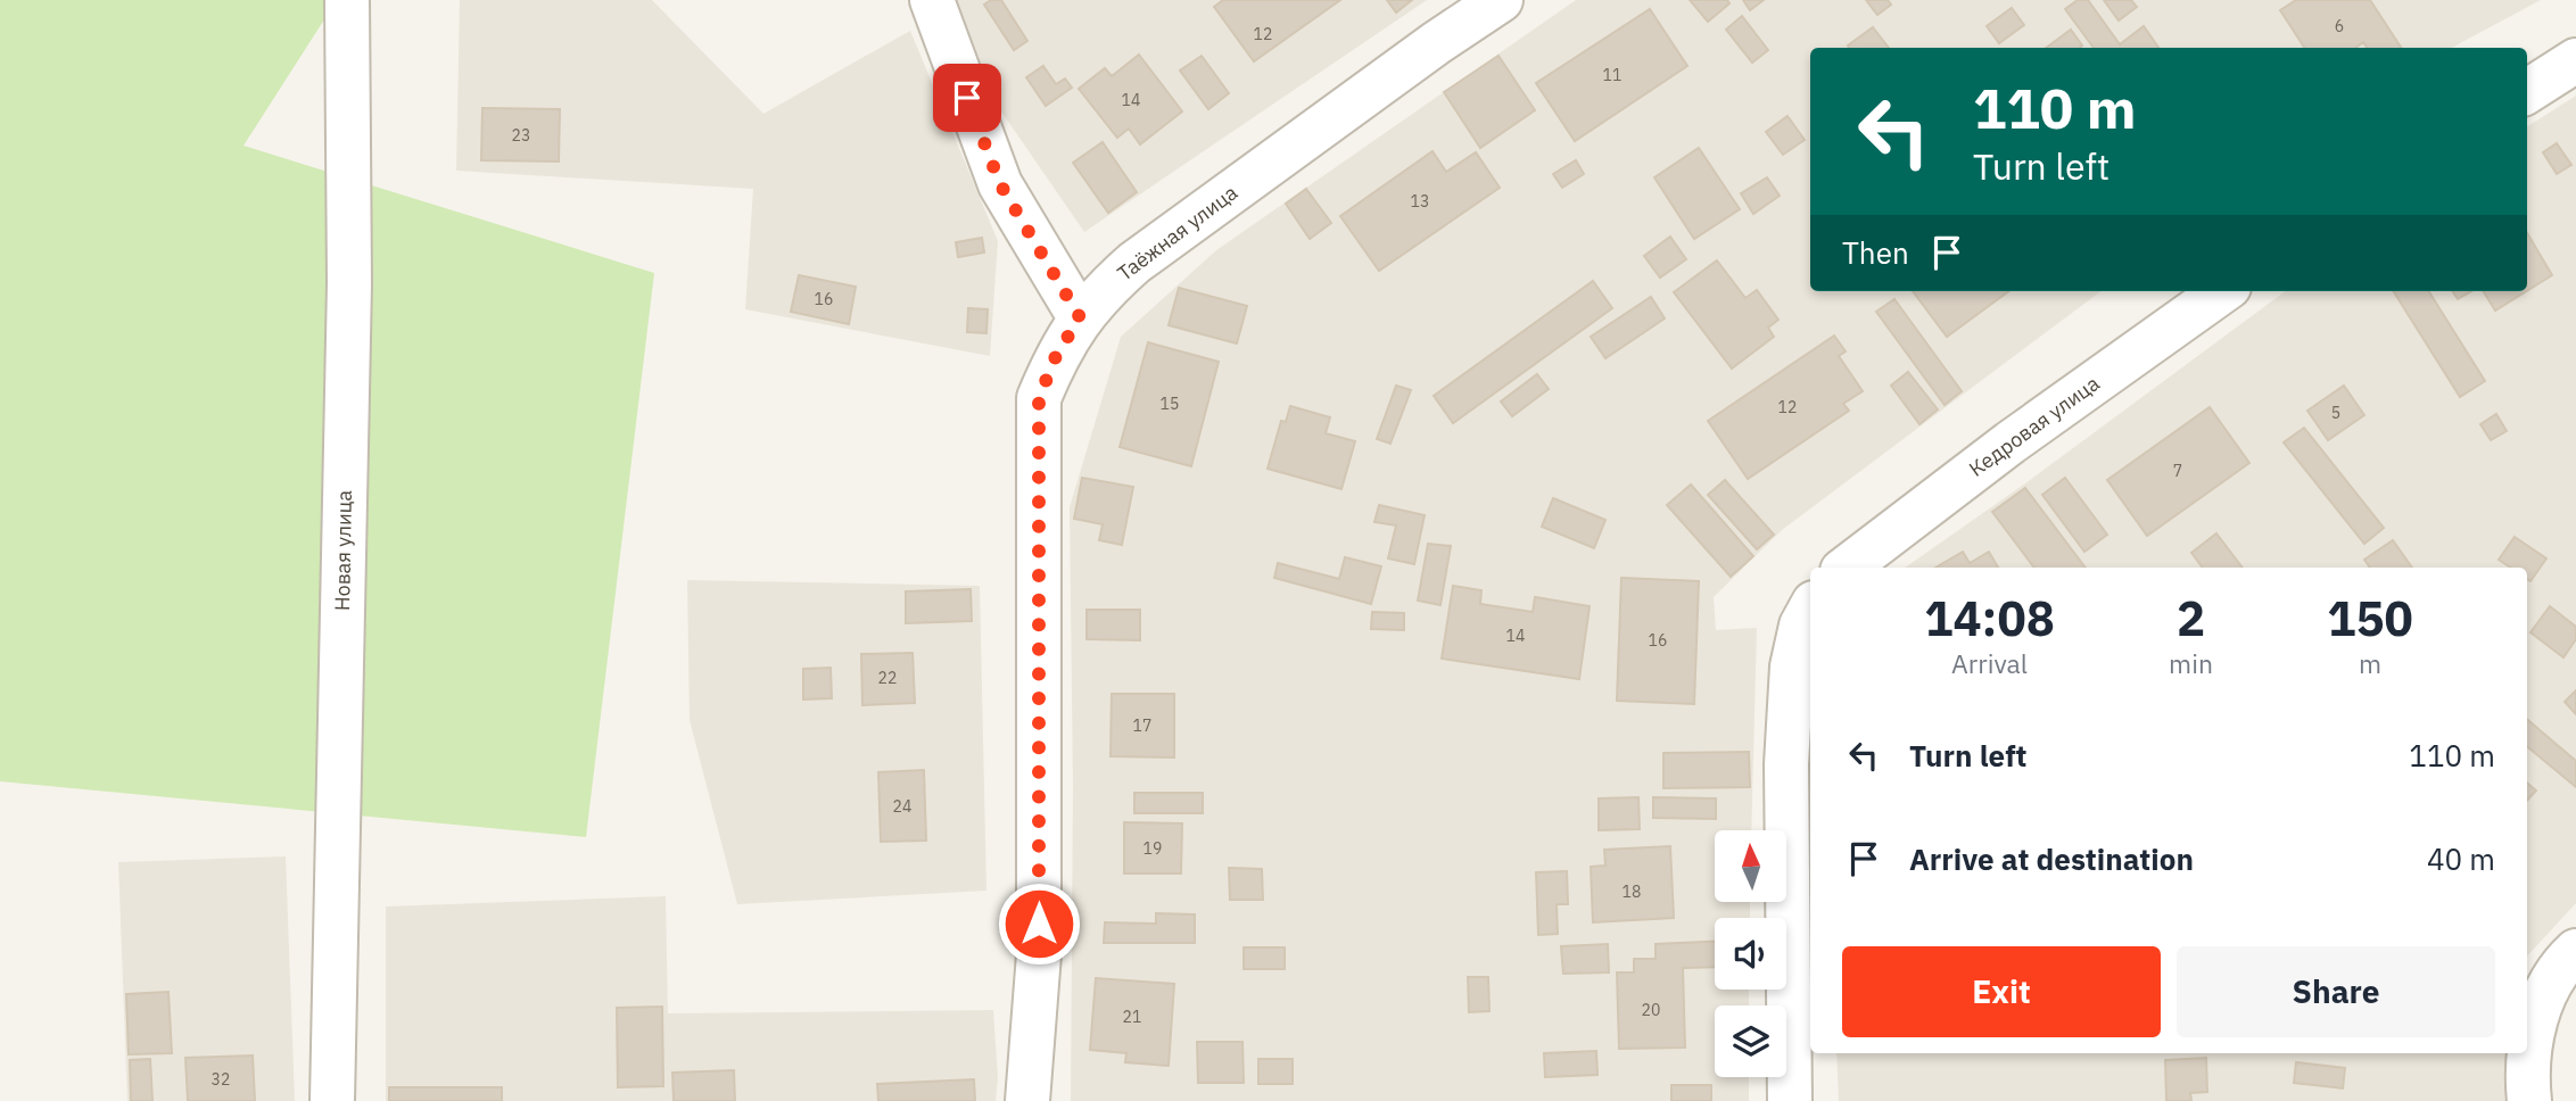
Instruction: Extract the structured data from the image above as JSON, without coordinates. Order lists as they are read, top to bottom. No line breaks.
{"streets":{"street":["Таёжная улица","Кедровая улица","Новая улица"]},"house_numbers":["6","12","11","14","23","13","16","15","12","5","7","14","16","22","17","24","19","18","20","21","32"],"north":"top","page":{"turn":["110 m","Turn left"],"then":"Then","eta":["14:08","Arrival","2","min","150","m"],"list":[{"name":"Turn left","value":"110 m"},{"name":"Arrive at destination","value":"40 m"}],"buttons":["Exit","Share"]}}
